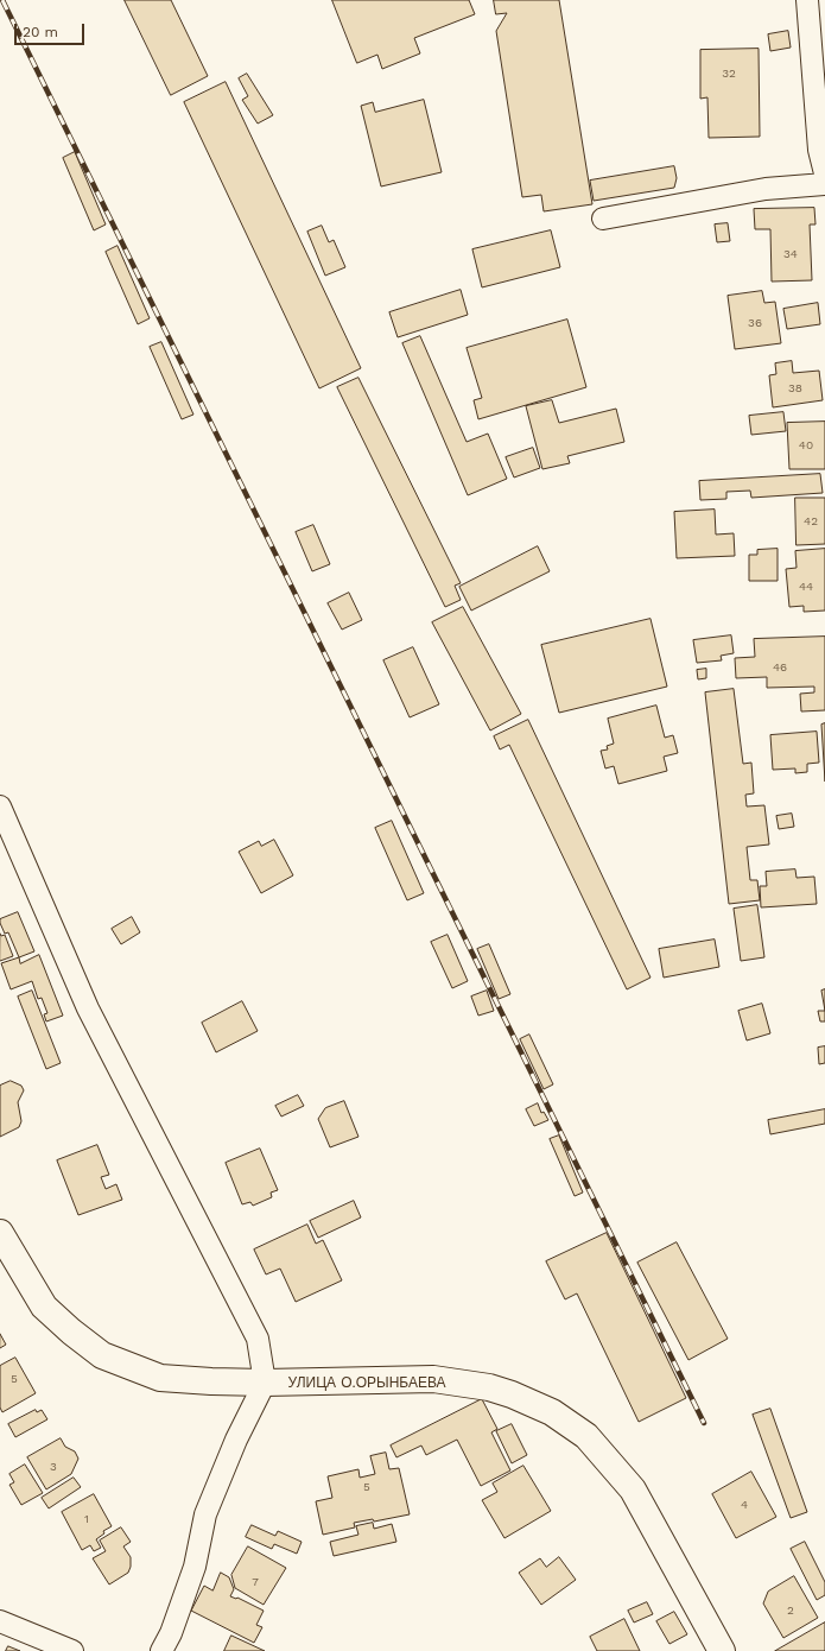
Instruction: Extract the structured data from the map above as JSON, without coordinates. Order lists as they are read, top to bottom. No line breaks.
{"streets":{"street":["УЛИЦА О.ОРЫНБАЕВА"]},"house_numbers":["32","34","36","38","40","42","44","46","5","3","5","4","1","7","2"],"scale_bar":"20 m"}
